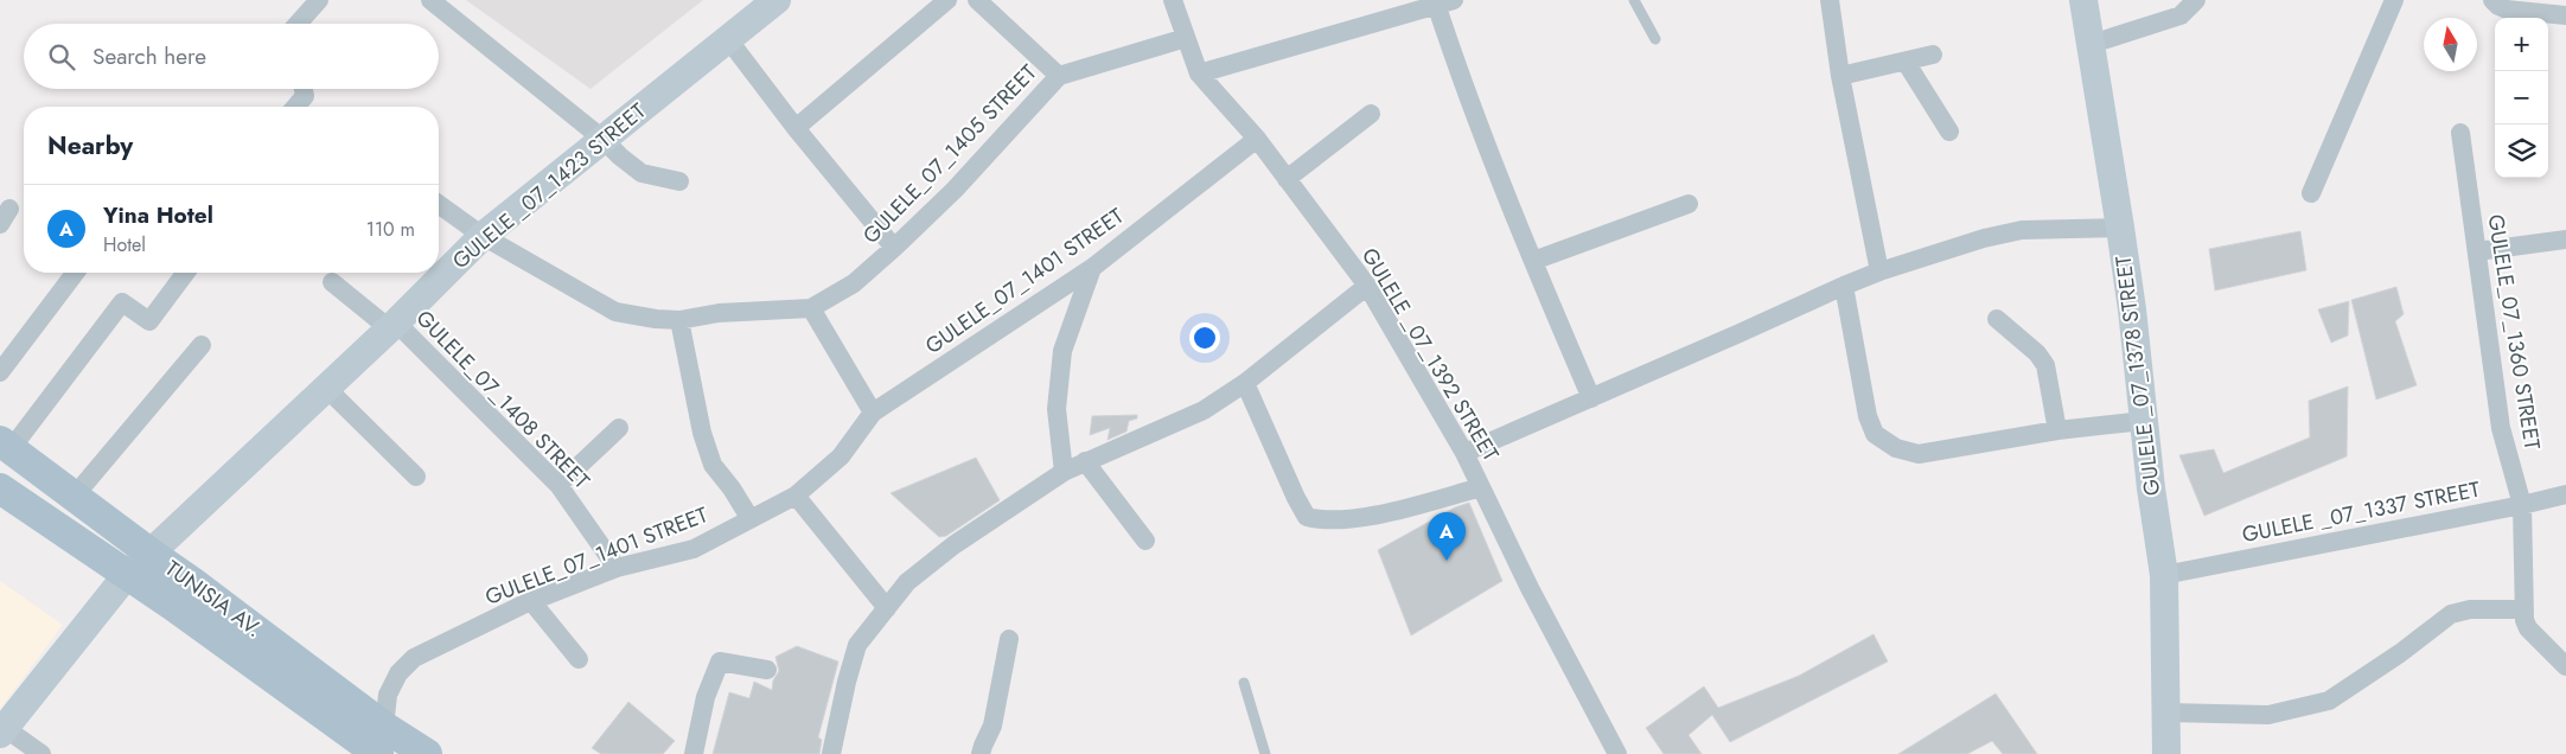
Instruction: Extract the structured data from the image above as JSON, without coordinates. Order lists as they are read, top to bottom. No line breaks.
{"streets":{"main road":["GULELE _07_1423 STREET","GULELE _07_1378 STREET","TUNISIA AV."],"street":["GULELE_07_1405 STREET","GULELE_07_1401 STREET","GULELE_07_1360 STREET","GULELE _07_1392 STREET","GULELE_07_1408 STREET","GULELE _07_1337 STREET"]},"crossings":[["GULELE_07_1405 STREET","GULELE _07_1423 STREET"],["GULELE _07_1423 STREET","GULELE_07_1408 STREET"],["GULELE _07_1423 STREET","TUNISIA AV."],["GULELE_07_1401 STREET","GULELE _07_1392 STREET"],["GULELE_07_1401 STREET","GULELE_07_1408 STREET"],["GULELE_07_1401 STREET","TUNISIA AV."],["GULELE_07_1360 STREET","GULELE _07_1337 STREET"],["GULELE _07_1378 STREET","GULELE _07_1337 STREET"]],"north":"top","page":{"map_buttons":["+","−"],"search":"Search here","heading":"Nearby","list":[{"mark":"A","name":"Yina Hotel","note":"Hotel","value":"110 m"}],"pins":"A"}}
